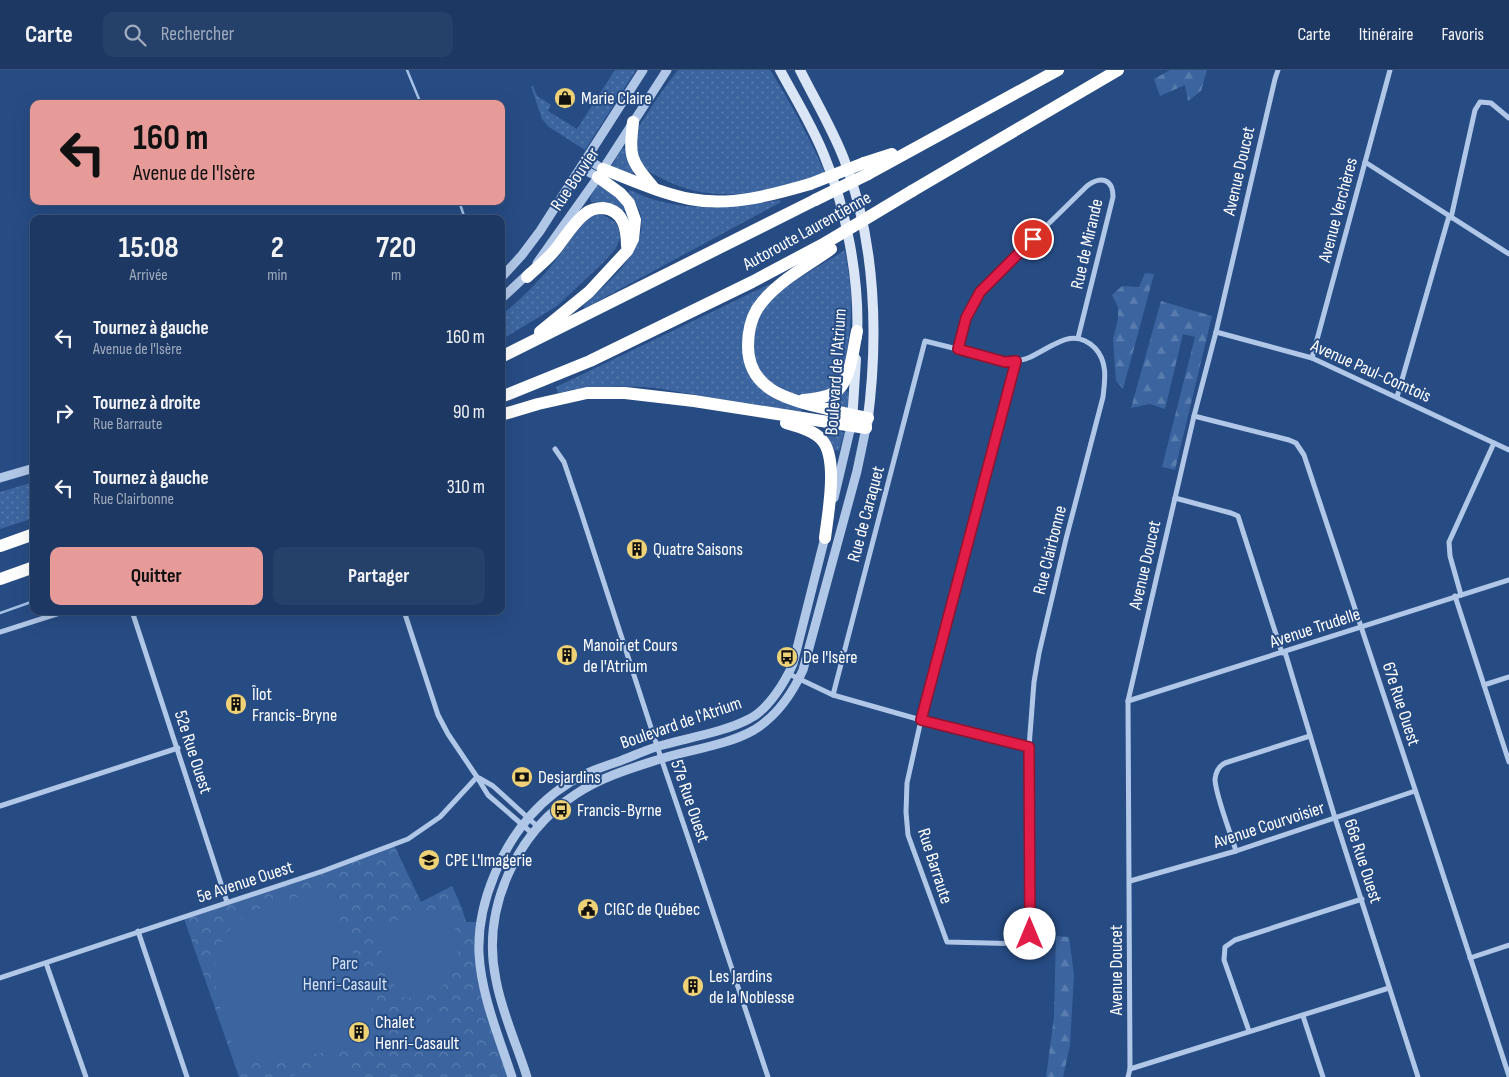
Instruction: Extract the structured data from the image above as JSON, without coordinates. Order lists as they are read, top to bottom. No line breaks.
{"streets":{"highway":["Autoroute Laurentienne"],"main road":["Boulevard de l'Atrium"],"street":["Avenue Doucet","Rue Bouvier","Avenue Verchères","Rue de Mirande","Avenue Paul-Comtois","Rue de Caraquet","Rue Clairbonne","Avenue Trudelle","67e Rue Ouest","52e Rue Ouest","57e Rue Ouest","Avenue Courvoisier","66e Rue Ouest","Rue Barraute","5e Avenue Ouest"]},"crossings":[["Avenue Doucet","Avenue Paul-Comtois"],["Avenue Doucet","Avenue Trudelle"],["Avenue Doucet","67e Rue Ouest"],["Avenue Doucet","Avenue Courvoisier"],["Avenue Doucet","66e Rue Ouest"],["Avenue Verchères","Avenue Paul-Comtois"],["Rue de Mirande","Rue de Caraquet"],["Rue de Mirande","Rue Clairbonne"],["Boulevard de l'Atrium","57e Rue Ouest"],["Rue Clairbonne","Rue Barraute"],["Avenue Trudelle","67e Rue Ouest"],["Avenue Trudelle","66e Rue Ouest"],["67e Rue Ouest","Avenue Courvoisier"],["52e Rue Ouest","5e Avenue Ouest"],["Avenue Courvoisier","66e Rue Ouest"]],"parks":["Parc Henri-Casault"],"places":{"shop":["Marie Claire"],"building":["Quatre Saisons","Manoir et Cours de l'Atrium","Îlot Francis-Bryne","Les Jardins de la Noblesse","Chalet Henri-Casault"],"bus stop":["De l'Isère","Francis-Byrne"],"bank":["Desjardins"],"school or university":["CPE L'Imagerie"],"public building":["CIGC de Québec"]},"page":{"header":"Carte","search":"Rechercher","nav":["Carte","Itinéraire","Favoris"],"turn":["160 m","Avenue de l'Isère"],"eta":["15:08","Arrivée","2","min","720","m"],"list":[{"name":"Tournez à gauche","note":"Avenue de l'Isère","value":"160 m"},{"name":"Tournez à droite","note":"Rue Barraute","value":"90 m"},{"name":"Tournez à gauche","note":"Rue Clairbonne","value":"310 m"}],"buttons":["Quitter","Partager"]}}
